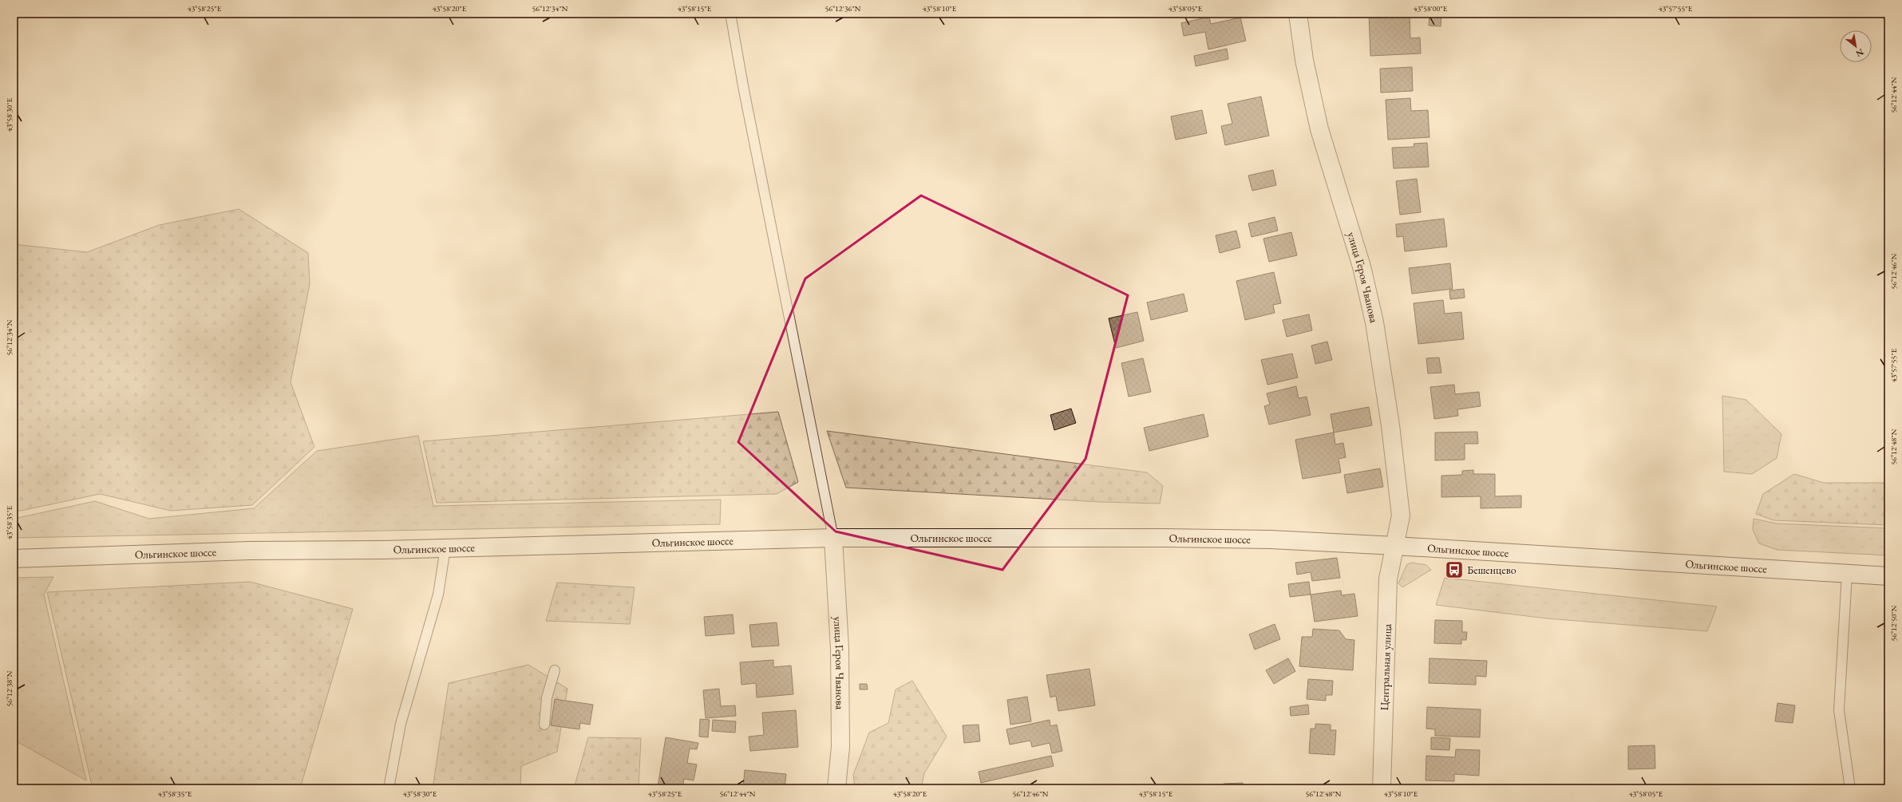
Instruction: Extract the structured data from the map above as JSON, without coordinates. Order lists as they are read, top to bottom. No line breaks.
{"streets":{"main road":["улица Героя Чванова","Ольгинское шоссе","Центральная улица"]},"crossings":[["улица Героя Чванова","Ольгинское шоссе"],["улица Героя Чванова","Центральная улица"],["Ольгинское шоссе","Центральная улица"]],"places":{"bus stop":["Бешенцево"]},"north":"bottom right","coordinates":["43°58'25\"E","43°58'20\"E","56°12'34\"N","43°58'15\"E","56°12'36\"N","43°58'10\"E","43°58'05\"E","43°58'00\"E","43°57'55\"E","56°12'44\"N","43°58'30\"E","56°12'46\"N","56°12'48\"N","43°58'35\"E","56°12'50\"N","56°12'38\"N"]}
